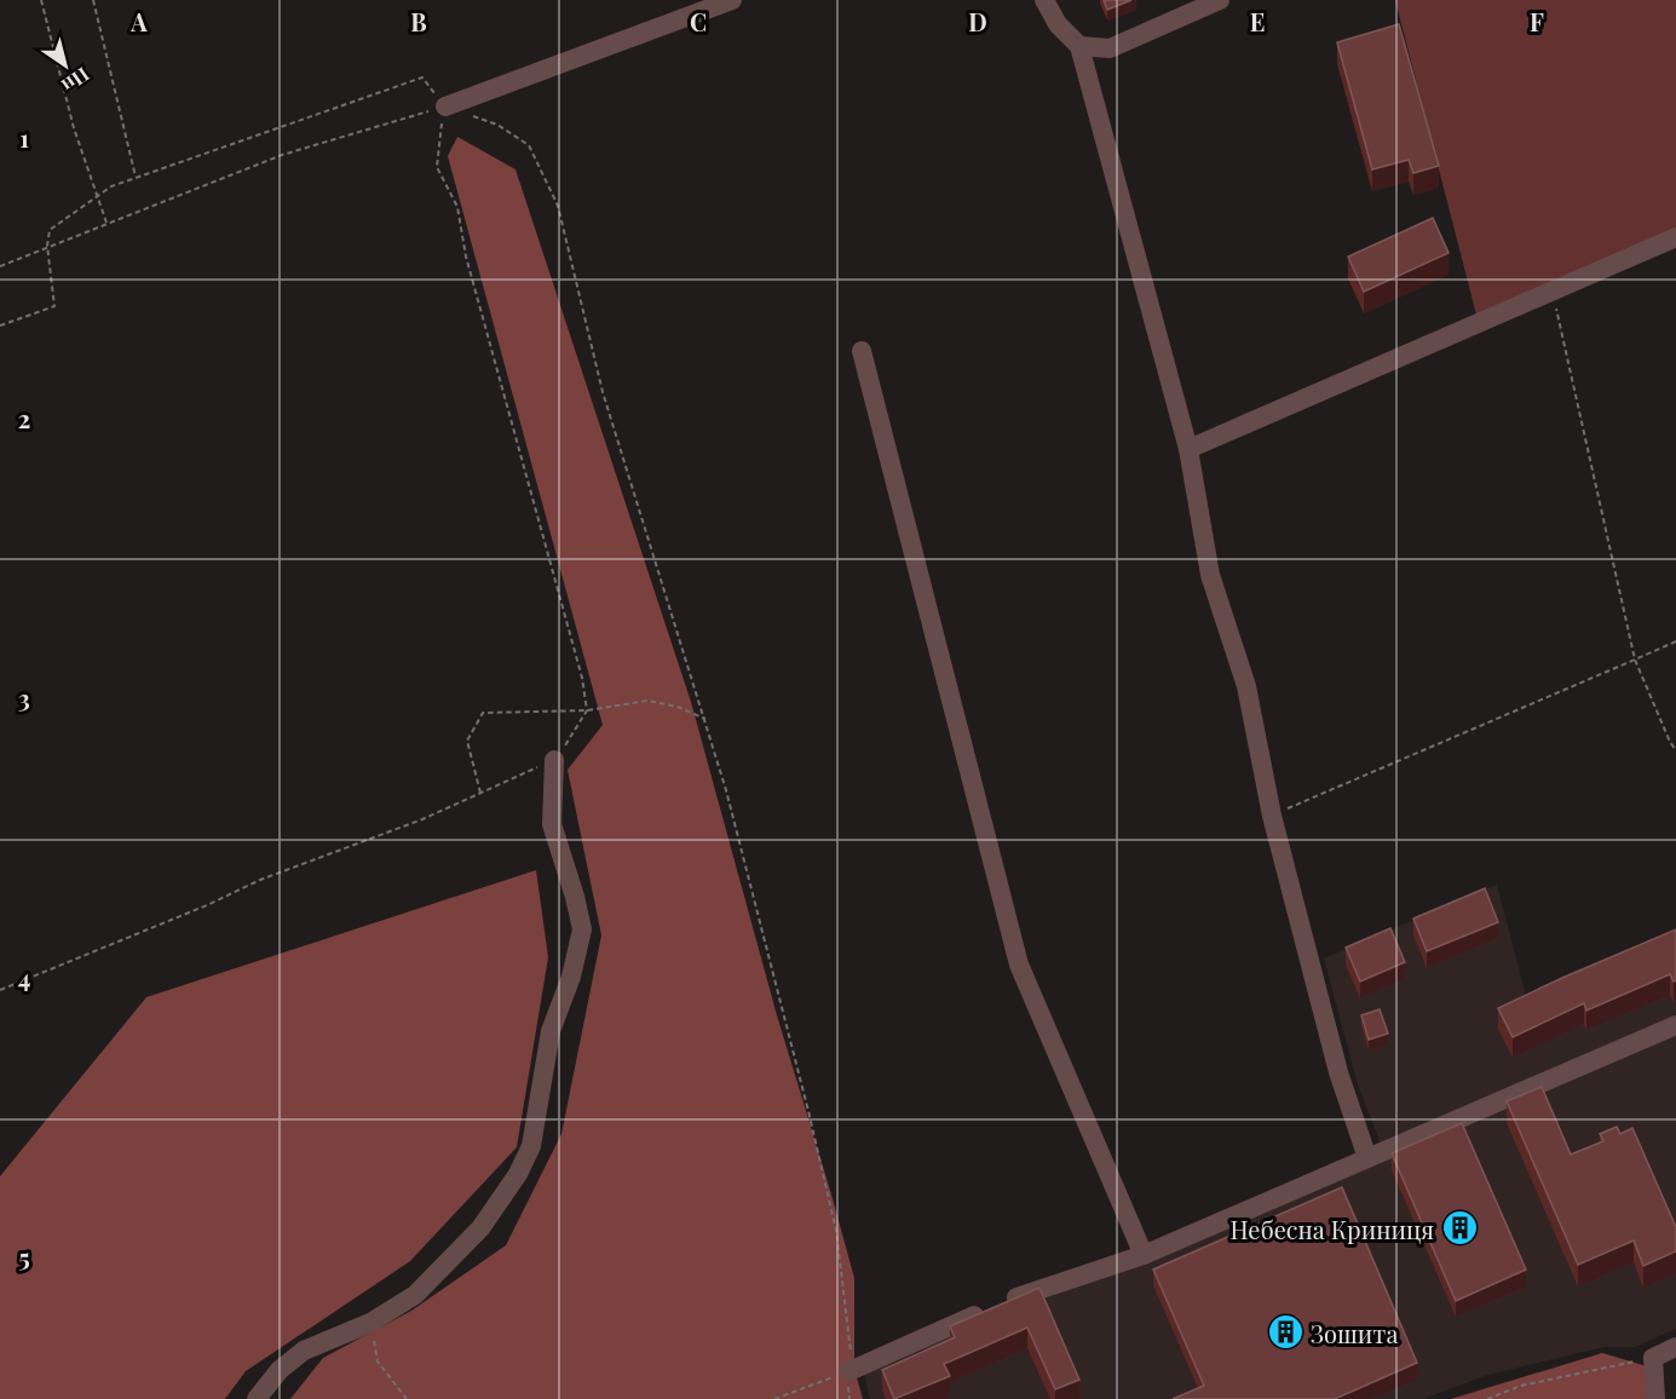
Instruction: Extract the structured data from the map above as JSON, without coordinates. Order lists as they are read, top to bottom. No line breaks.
{"places":{"building":["Небесна Криниця","Зошита"]},"north":"bottom right","grid":{"columns":["A","B","C","D","E","F"],"rows":["1","2","3","4","5"]}}
